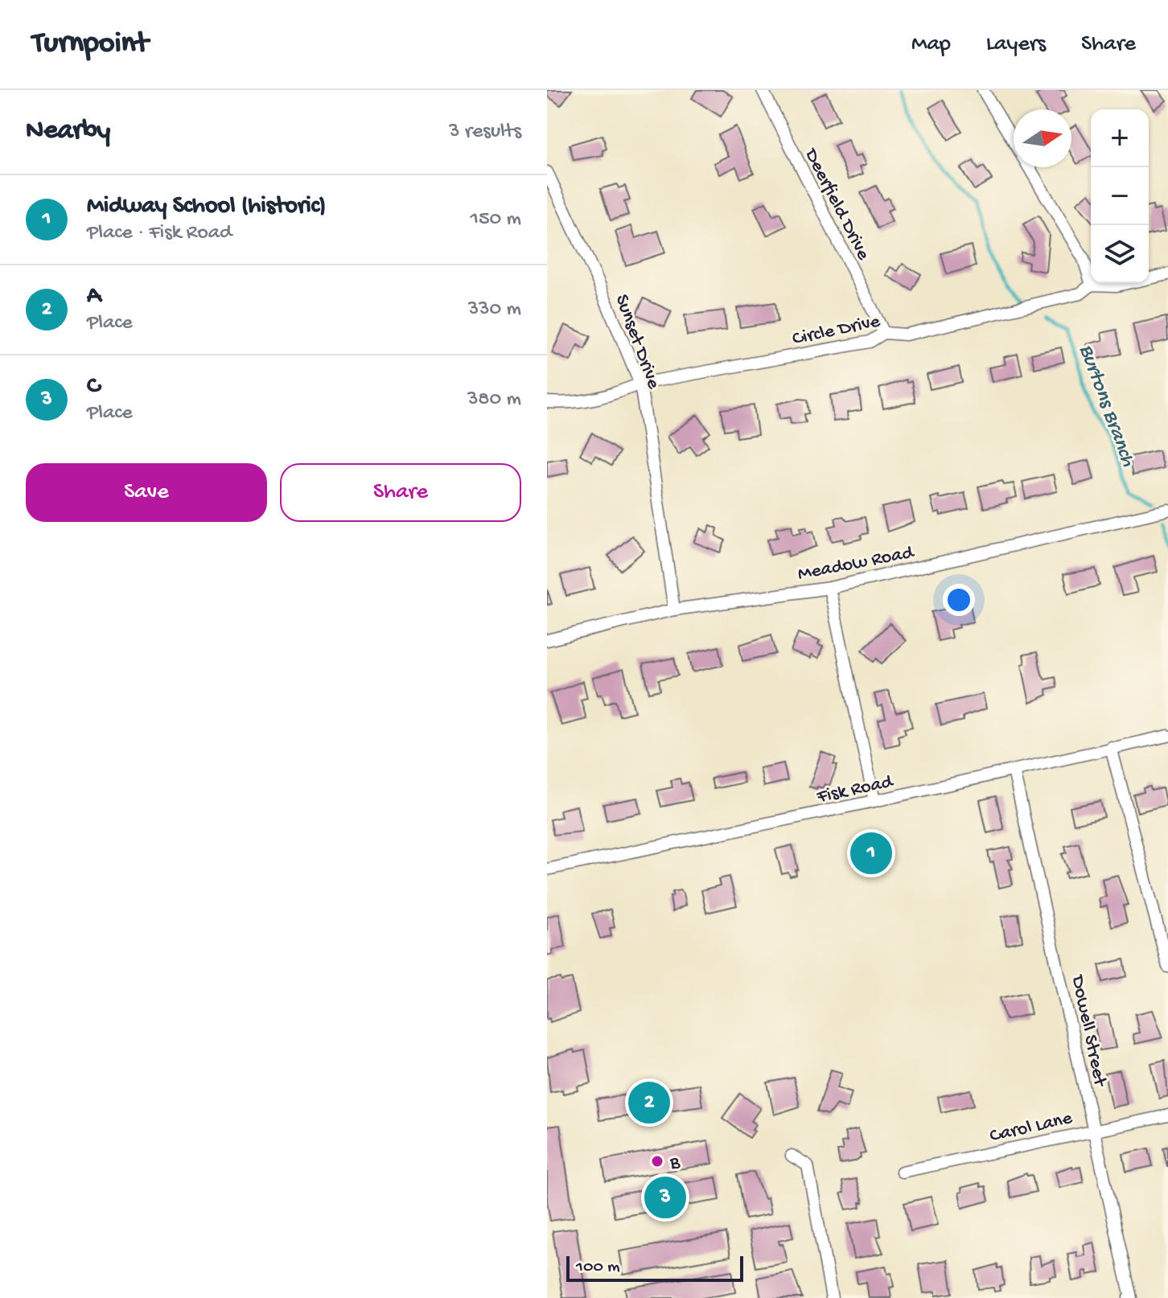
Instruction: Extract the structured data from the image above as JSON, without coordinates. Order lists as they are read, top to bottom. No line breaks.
{"streets":{"street":["Deerfield Drive","Circle Drive","Sunset Drive","Meadow Road","Fisk Road","Dowell Street","Carol Lane"]},"crossings":[["Deerfield Drive","Circle Drive"],["Circle Drive","Sunset Drive"],["Sunset Drive","Meadow Road"],["Fisk Road","Dowell Street"],["Dowell Street","Carol Lane"]],"water":["Burtons Branch"],"places":["B"],"scale_bar":"100 m","north":"right","page":{"header":"Turnpoint","nav":["Map","Layers","Share"],"heading":["Nearby","3 results"],"map_buttons":["+","−"],"list":[{"mark":"1","name":"Midway School (historic)","note":"Place · Fisk Road","value":"150 m"},{"mark":"2","name":"A","note":"Place","value":"330 m"},{"mark":"3","name":"C","note":"Place","value":"380 m"}],"buttons":["Save","Share"],"pins":["1","2","3"],"scale":"100 m"}}
